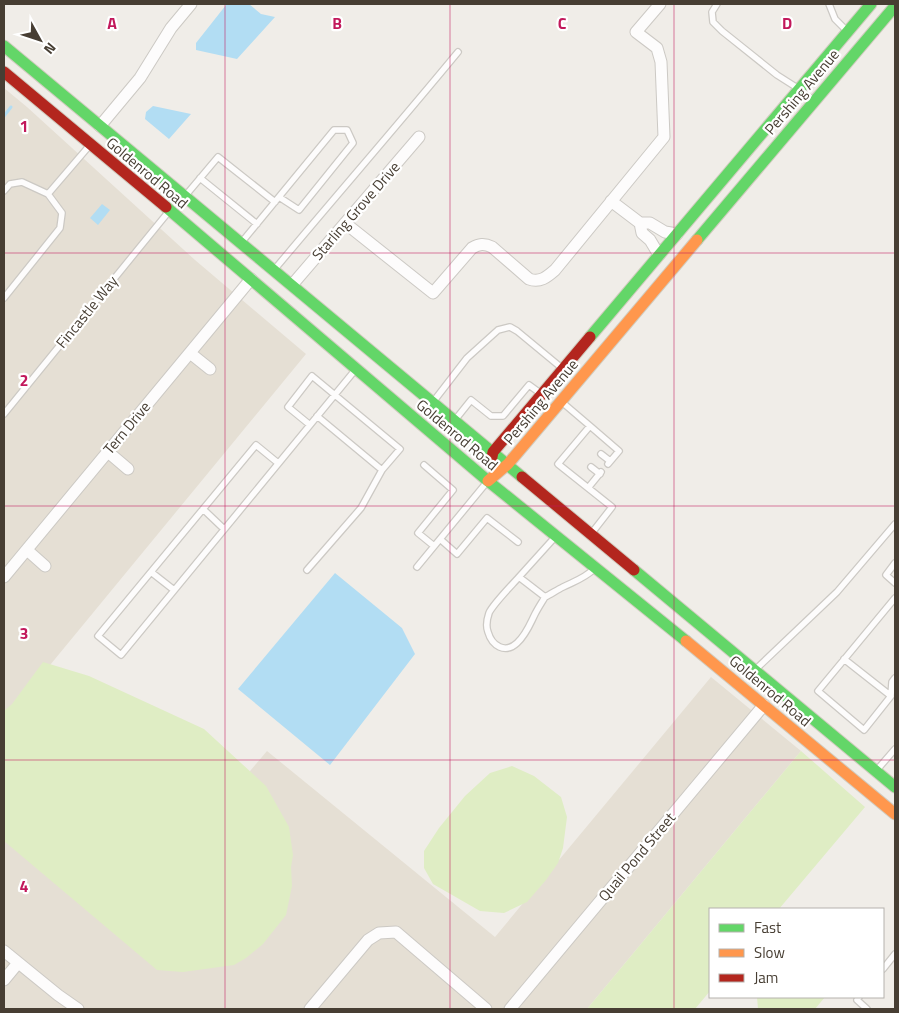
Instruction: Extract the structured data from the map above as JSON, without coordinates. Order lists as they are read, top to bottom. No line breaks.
{"streets":{"main road":["Pershing Avenue","Goldenrod Road"],"street":["Starling Grove Drive","Tern Drive","Quail Pond Street"],"lane":["Fincastle Way"]},"crossings":[["Pershing Avenue","Goldenrod Road"],["Goldenrod Road","Starling Grove Drive"],["Goldenrod Road","Fincastle Way"],["Goldenrod Road","Tern Drive"],["Goldenrod Road","Quail Pond Street"]],"legend":["Fast","Slow","Jam"],"north":"bottom right","grid":{"columns":["A","B","C","D"],"rows":["1","2","3","4"]}}
